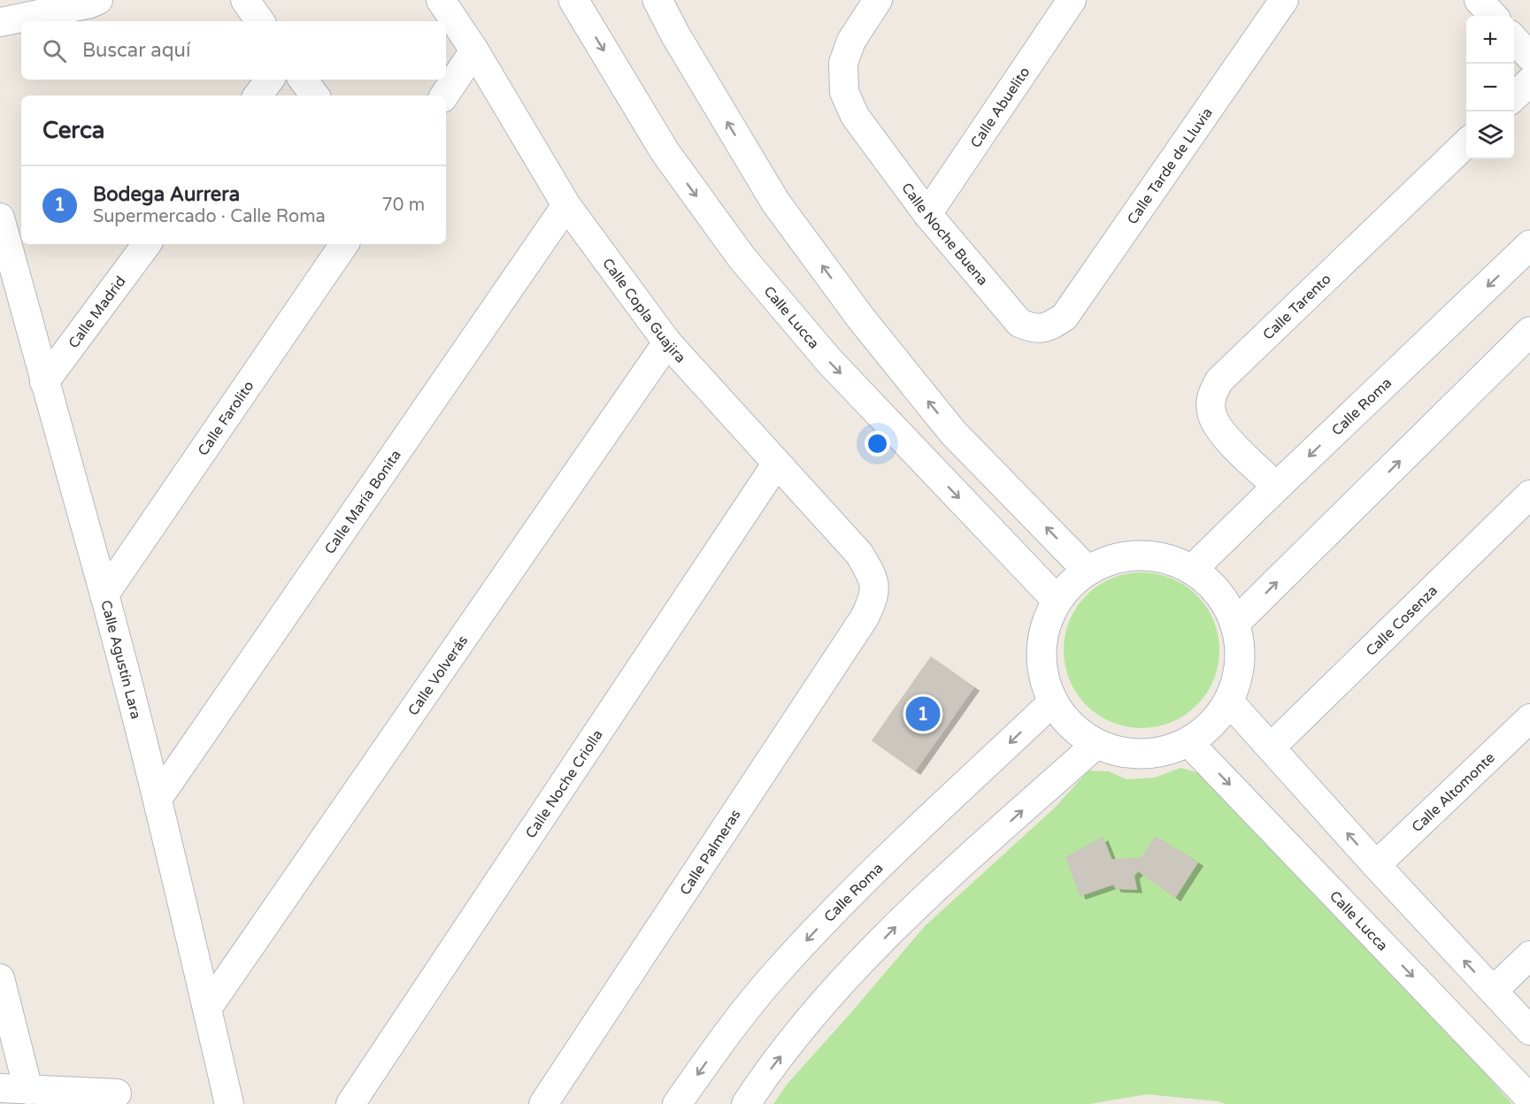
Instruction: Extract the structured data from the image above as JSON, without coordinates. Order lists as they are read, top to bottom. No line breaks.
{"streets":{"street":["Calle Abuelito","Calle Tarde de Lluvia","Calle Noche Buena","Calle Tarento","Calle Copla Guajira","Calle Madrid","Calle Lucca","Calle Roma","Calle Farolito","Calle María Bonita","Calle Cosenza","Calle Agustín Lara","Calle Volverás","Calle Noche Criolla","Calle Altomonte","Calle Palmeras"]},"crossings":[["Calle Abuelito","Calle Noche Buena"],["Calle Tarde de Lluvia","Calle Noche Buena"],["Calle Tarento","Calle Roma"],["Calle Copla Guajira","Calle María Bonita"],["Calle Copla Guajira","Calle Volverás"],["Calle Copla Guajira","Calle Noche Criolla"],["Calle Copla Guajira","Calle Palmeras"],["Calle Madrid","Calle Agustín Lara"],["Calle Farolito","Calle Agustín Lara"],["Calle María Bonita","Calle Agustín Lara"],["Calle Agustín Lara","Calle Volverás"]],"page":{"map_buttons":["+","−"],"search":"Buscar aquí","heading":"Cerca","list":[{"mark":"1","name":"Bodega Aurrera","note":"Supermercado · Calle Roma","value":"70 m"}],"pins":"1"}}
